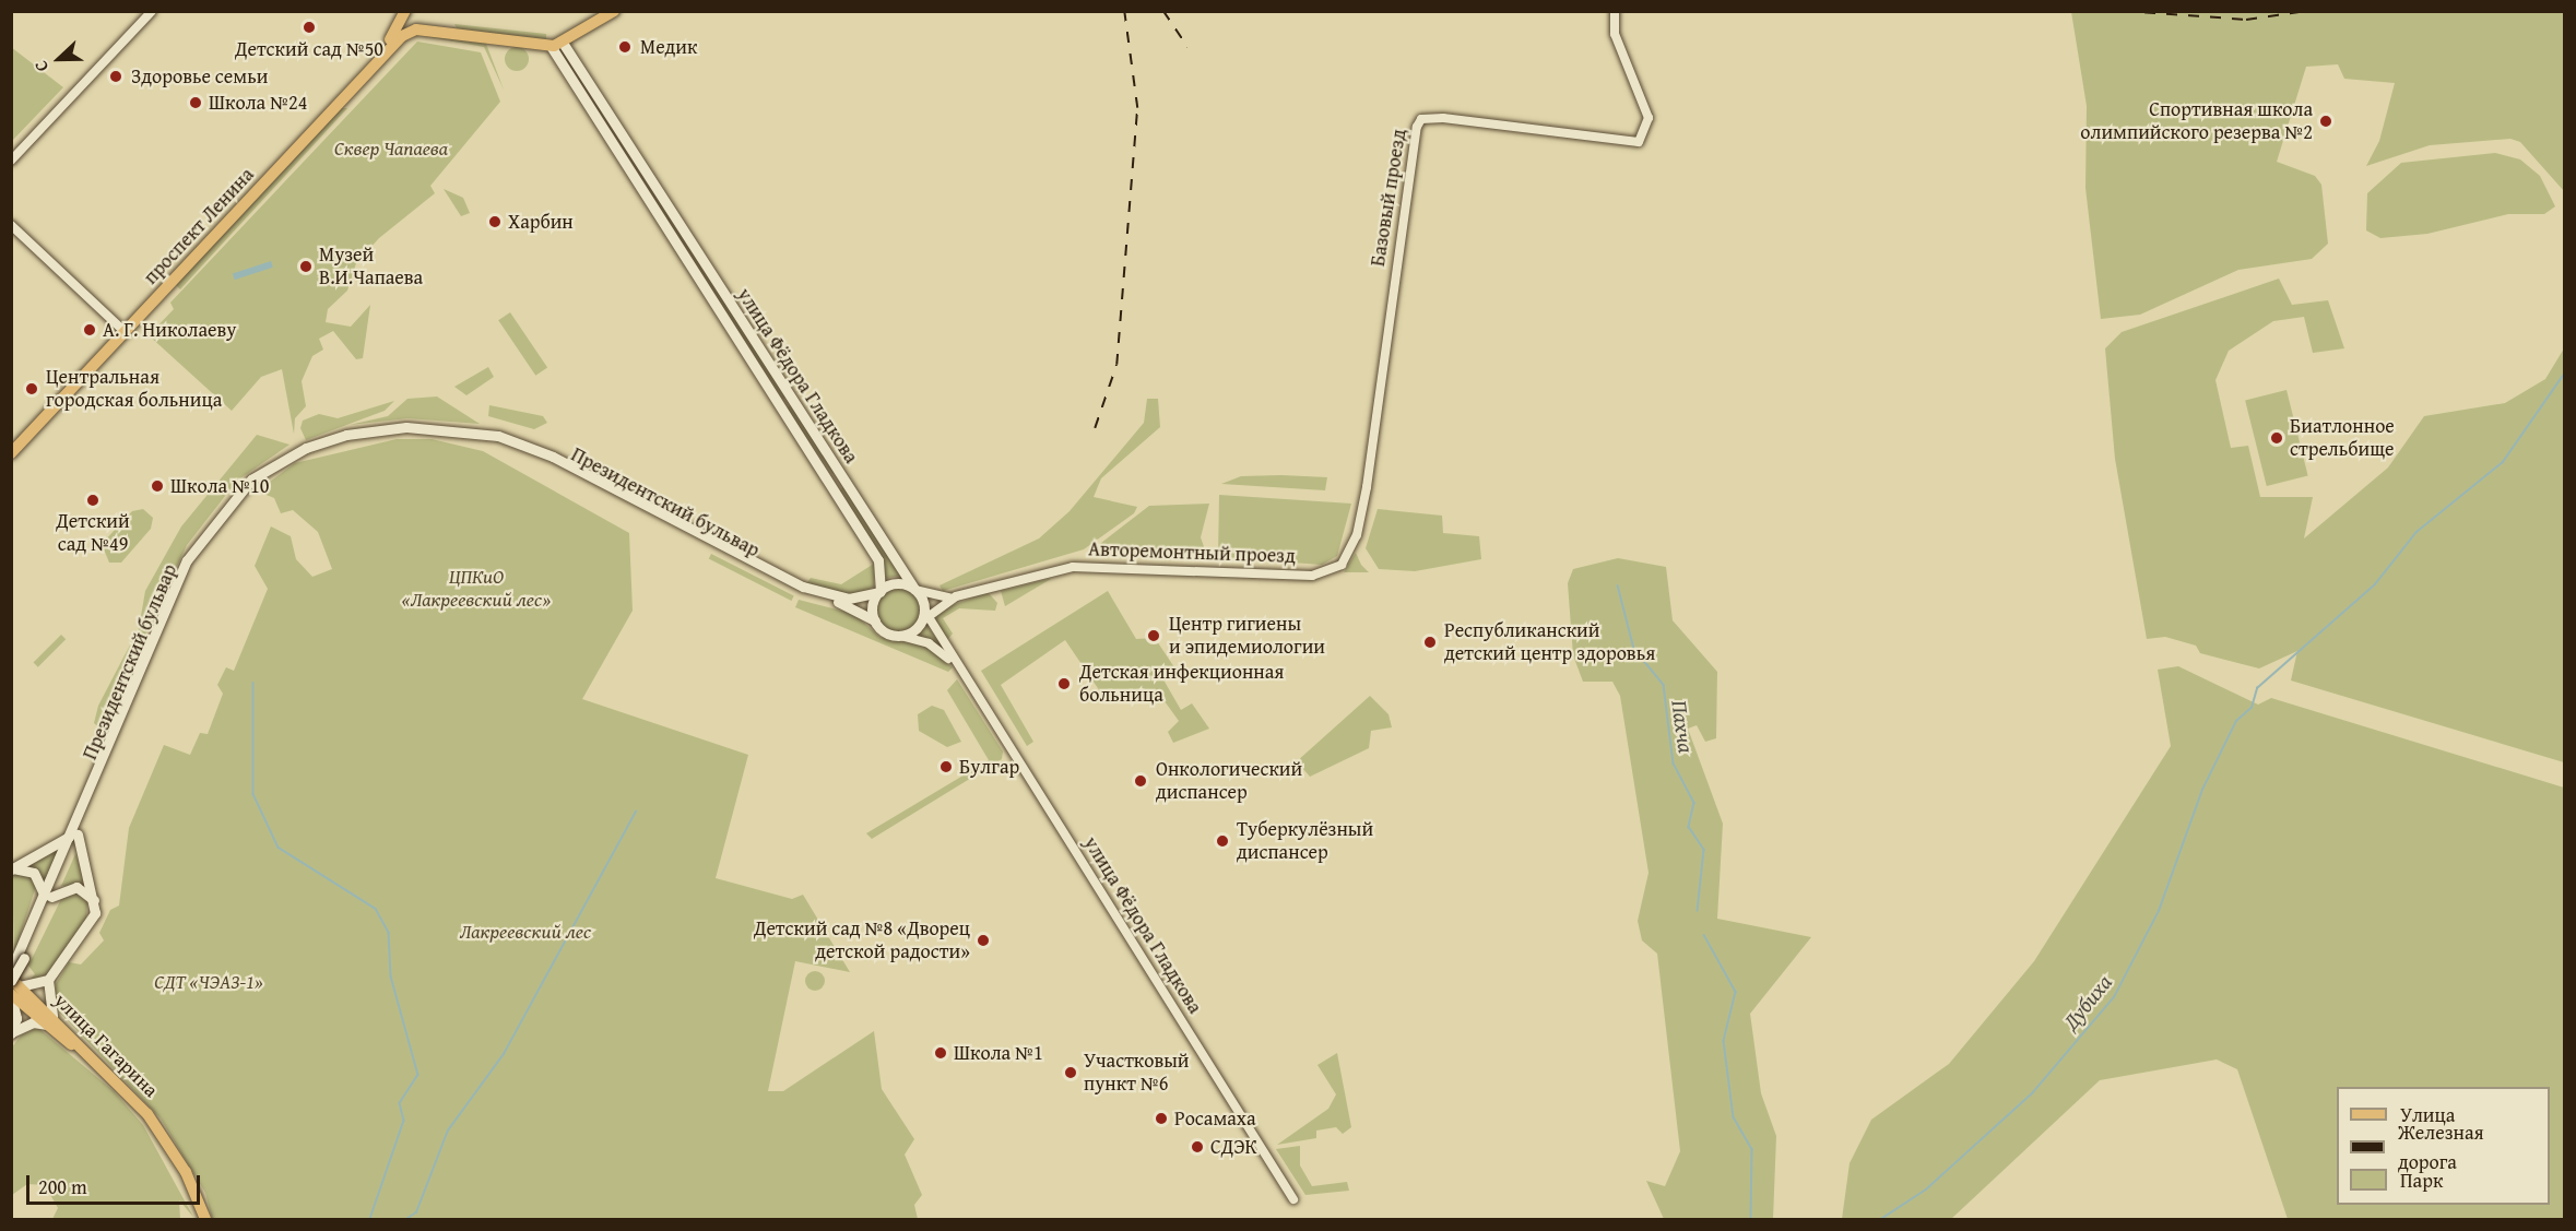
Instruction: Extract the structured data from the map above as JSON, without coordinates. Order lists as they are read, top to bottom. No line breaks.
{"streets":{"main road":["проспект Ленина","улица Фёдора Гладкова","Президентский бульвар","улица Гагарина"],"street":["Базовый проезд","Авторемонтный проезд"]},"crossings":[["Базовый проезд","Авторемонтный проезд"],["улица Фёдора Гладкова","Президентский бульвар"],["улица Фёдора Гладкова","Авторемонтный проезд"],["Президентский бульвар","Авторемонтный проезд"],["Президентский бульвар","улица Гагарина"]],"water":["Пахча","Дубиха"],"parks":["Сквер Чапаева","ЦПКиО «Лакреевский лес»","Лакреевский лес","СДТ «ЧЭАЗ-1»"],"places":["Детский сад №50","Медик","Здоровье семьи","Школа №24","Спортивная школа олимпийского резерва №2","Харбин","Музей В.И.Чапаева","А. Г. Николаеву","Центральная городская больница","Биатлонное стрельбище","Школа №10","Детский сад №49","Центр гигиены и эпидемиологии","Республиканский детский центр здоровья","Детская инфекционная больница","Булгар","Онкологический диспансер","Туберкулёзный диспансер","Детский сад №8 «Дворец детской радости»","Школа №1","Участковый пункт №6","Росамаха","СДЭК"],"legend":["Улица","Железная дорога","Парк"],"scale_bar":"200 m","north":"left"}
